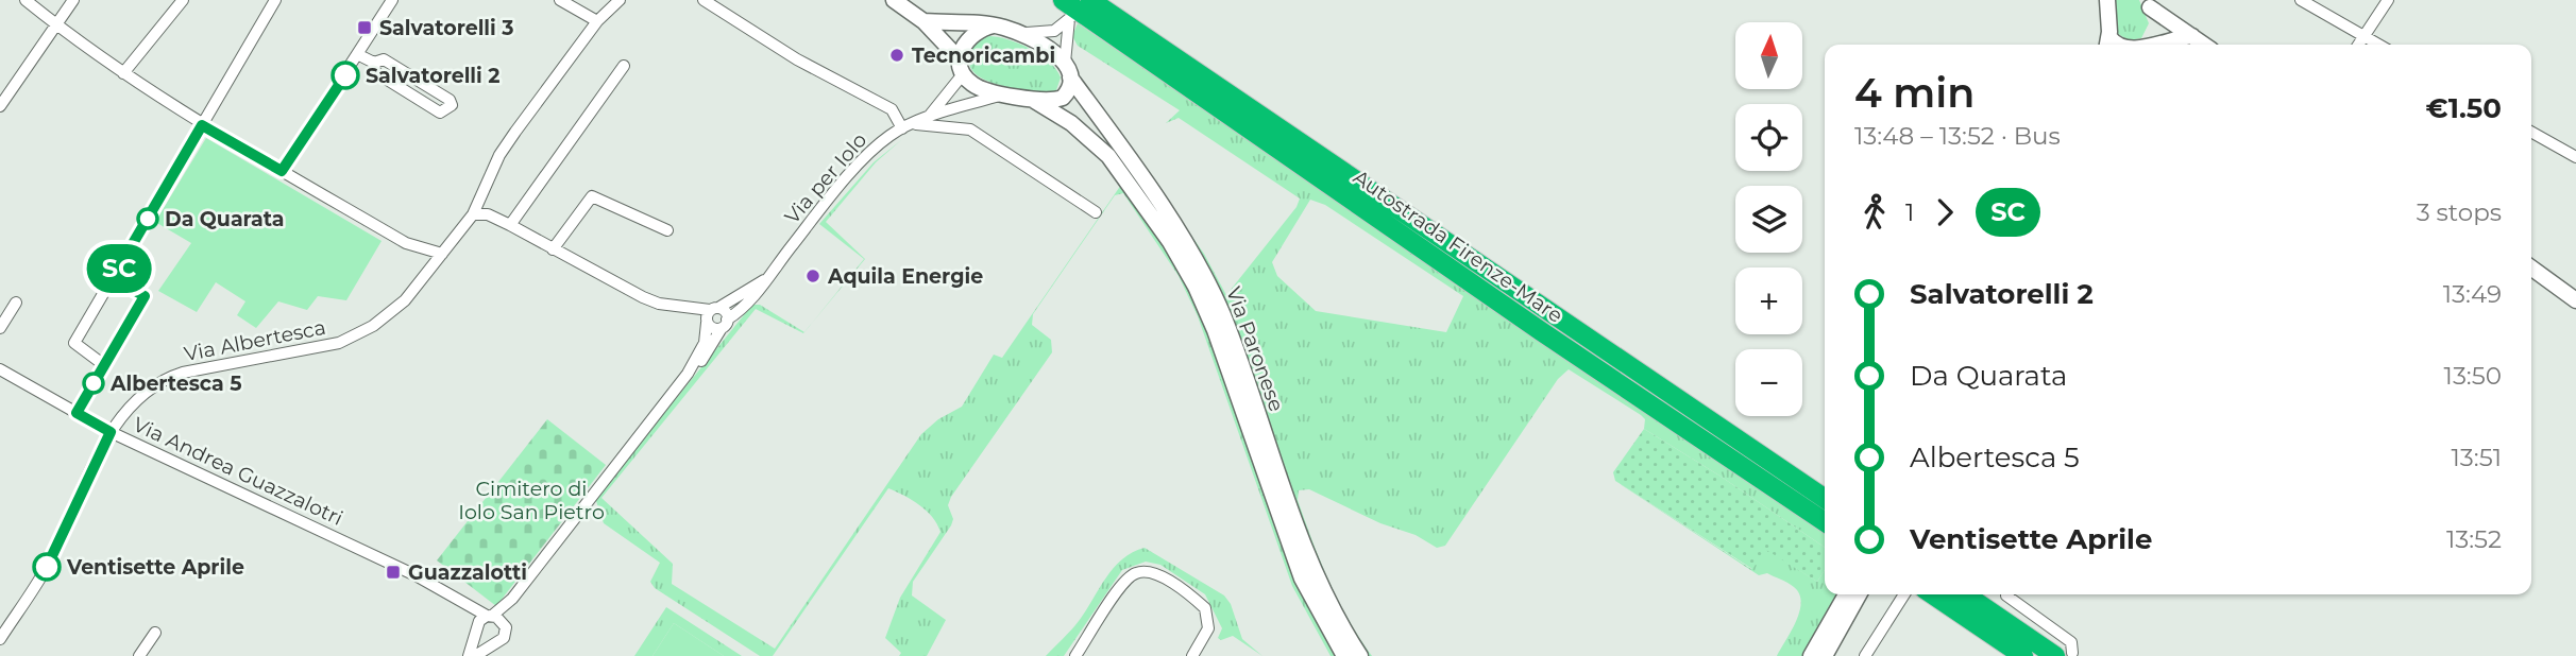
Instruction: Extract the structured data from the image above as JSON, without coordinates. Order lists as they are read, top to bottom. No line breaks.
{"streets":{"highway":["Autostrada Firenze-Mare"],"street":["Via per Iolo","Via Albertesca","Via Paronese","Via Andrea Guazzalotri"]},"crossings":[["Via per Iolo","Via Andrea Guazzalotri"],["Via Albertesca","Via Andrea Guazzalotri"]],"parks":["Cimitero di Iolo San Pietro"],"places":{"transit":["Salvatorelli 3","Guazzalotti"],"other":["Tecnoricambi","Salvatorelli 2","Da Quarata","Aquila Energie","Albertesca 5","Ventisette Aprile"]},"lines":["bus line SC"],"north":"top","page":{"on_map":"SC","map_buttons":["+","−"],"heading":["4 min","13:48 – 13:52 · Bus","€1.50"],"legs":["1","SC","3 stops"],"list":[{"name":"Salvatorelli 2","value":"13:49"},{"name":"Da Quarata","value":"13:50"},{"name":"Albertesca 5","value":"13:51"},{"name":"Ventisette Aprile","value":"13:52"}]}}
